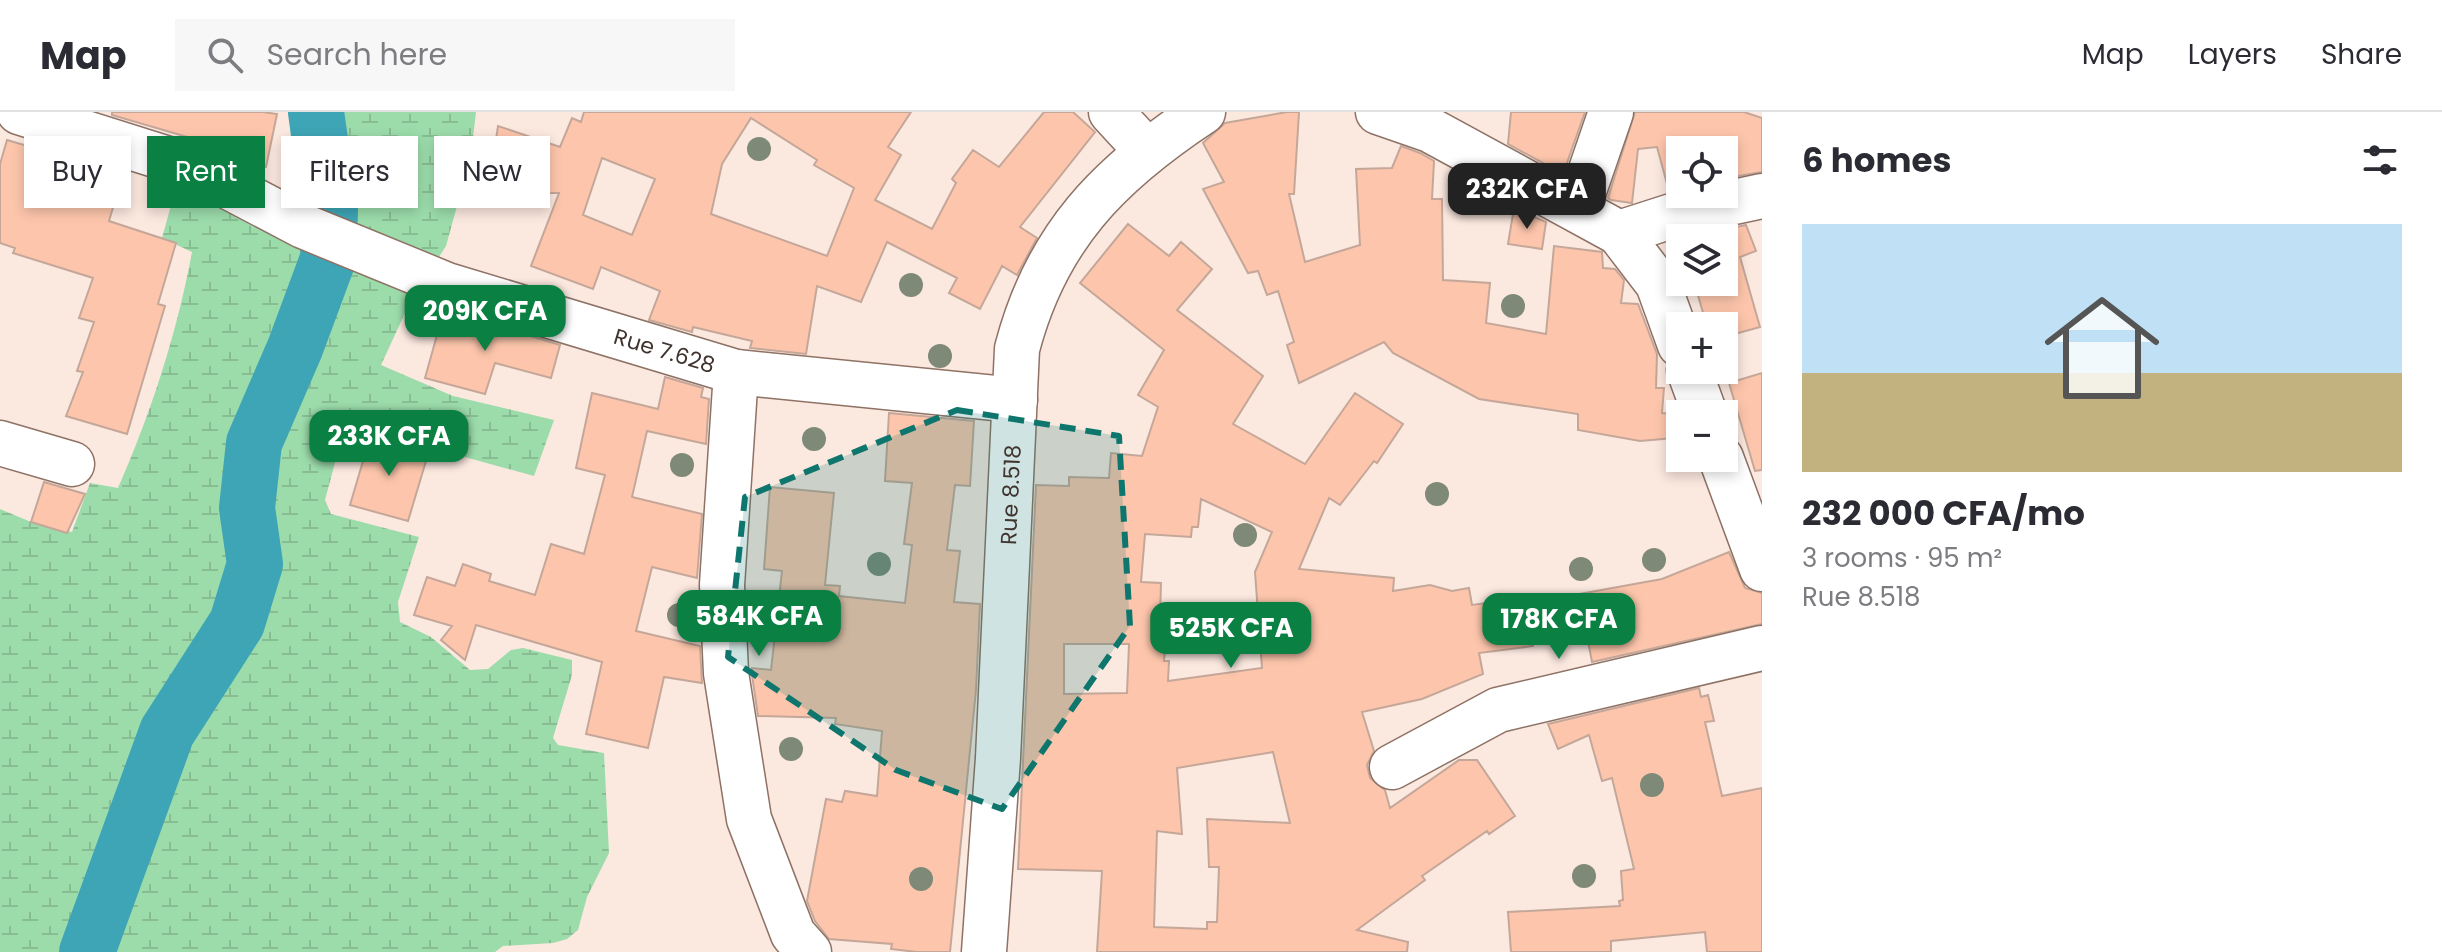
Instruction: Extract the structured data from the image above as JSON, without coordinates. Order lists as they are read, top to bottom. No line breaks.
{"streets":{"street":["Rue 7.628","Rue 8.518"]},"crossings":[["Rue 7.628","Rue 8.518"]],"page":{"header":"Map","search":"Search here","nav":["Map","Layers","Share"],"heading":"6 homes","map_buttons":["+","−"],"chip":["Buy","Rent","Filters","New"],"price":["232K CFA","209K CFA","233K CFA","584K CFA","178K CFA","525K CFA"],"list":[{"name":"232 000 CFA/mo","note":"3 rooms · 95 m² · Rue 8.518"}]}}
